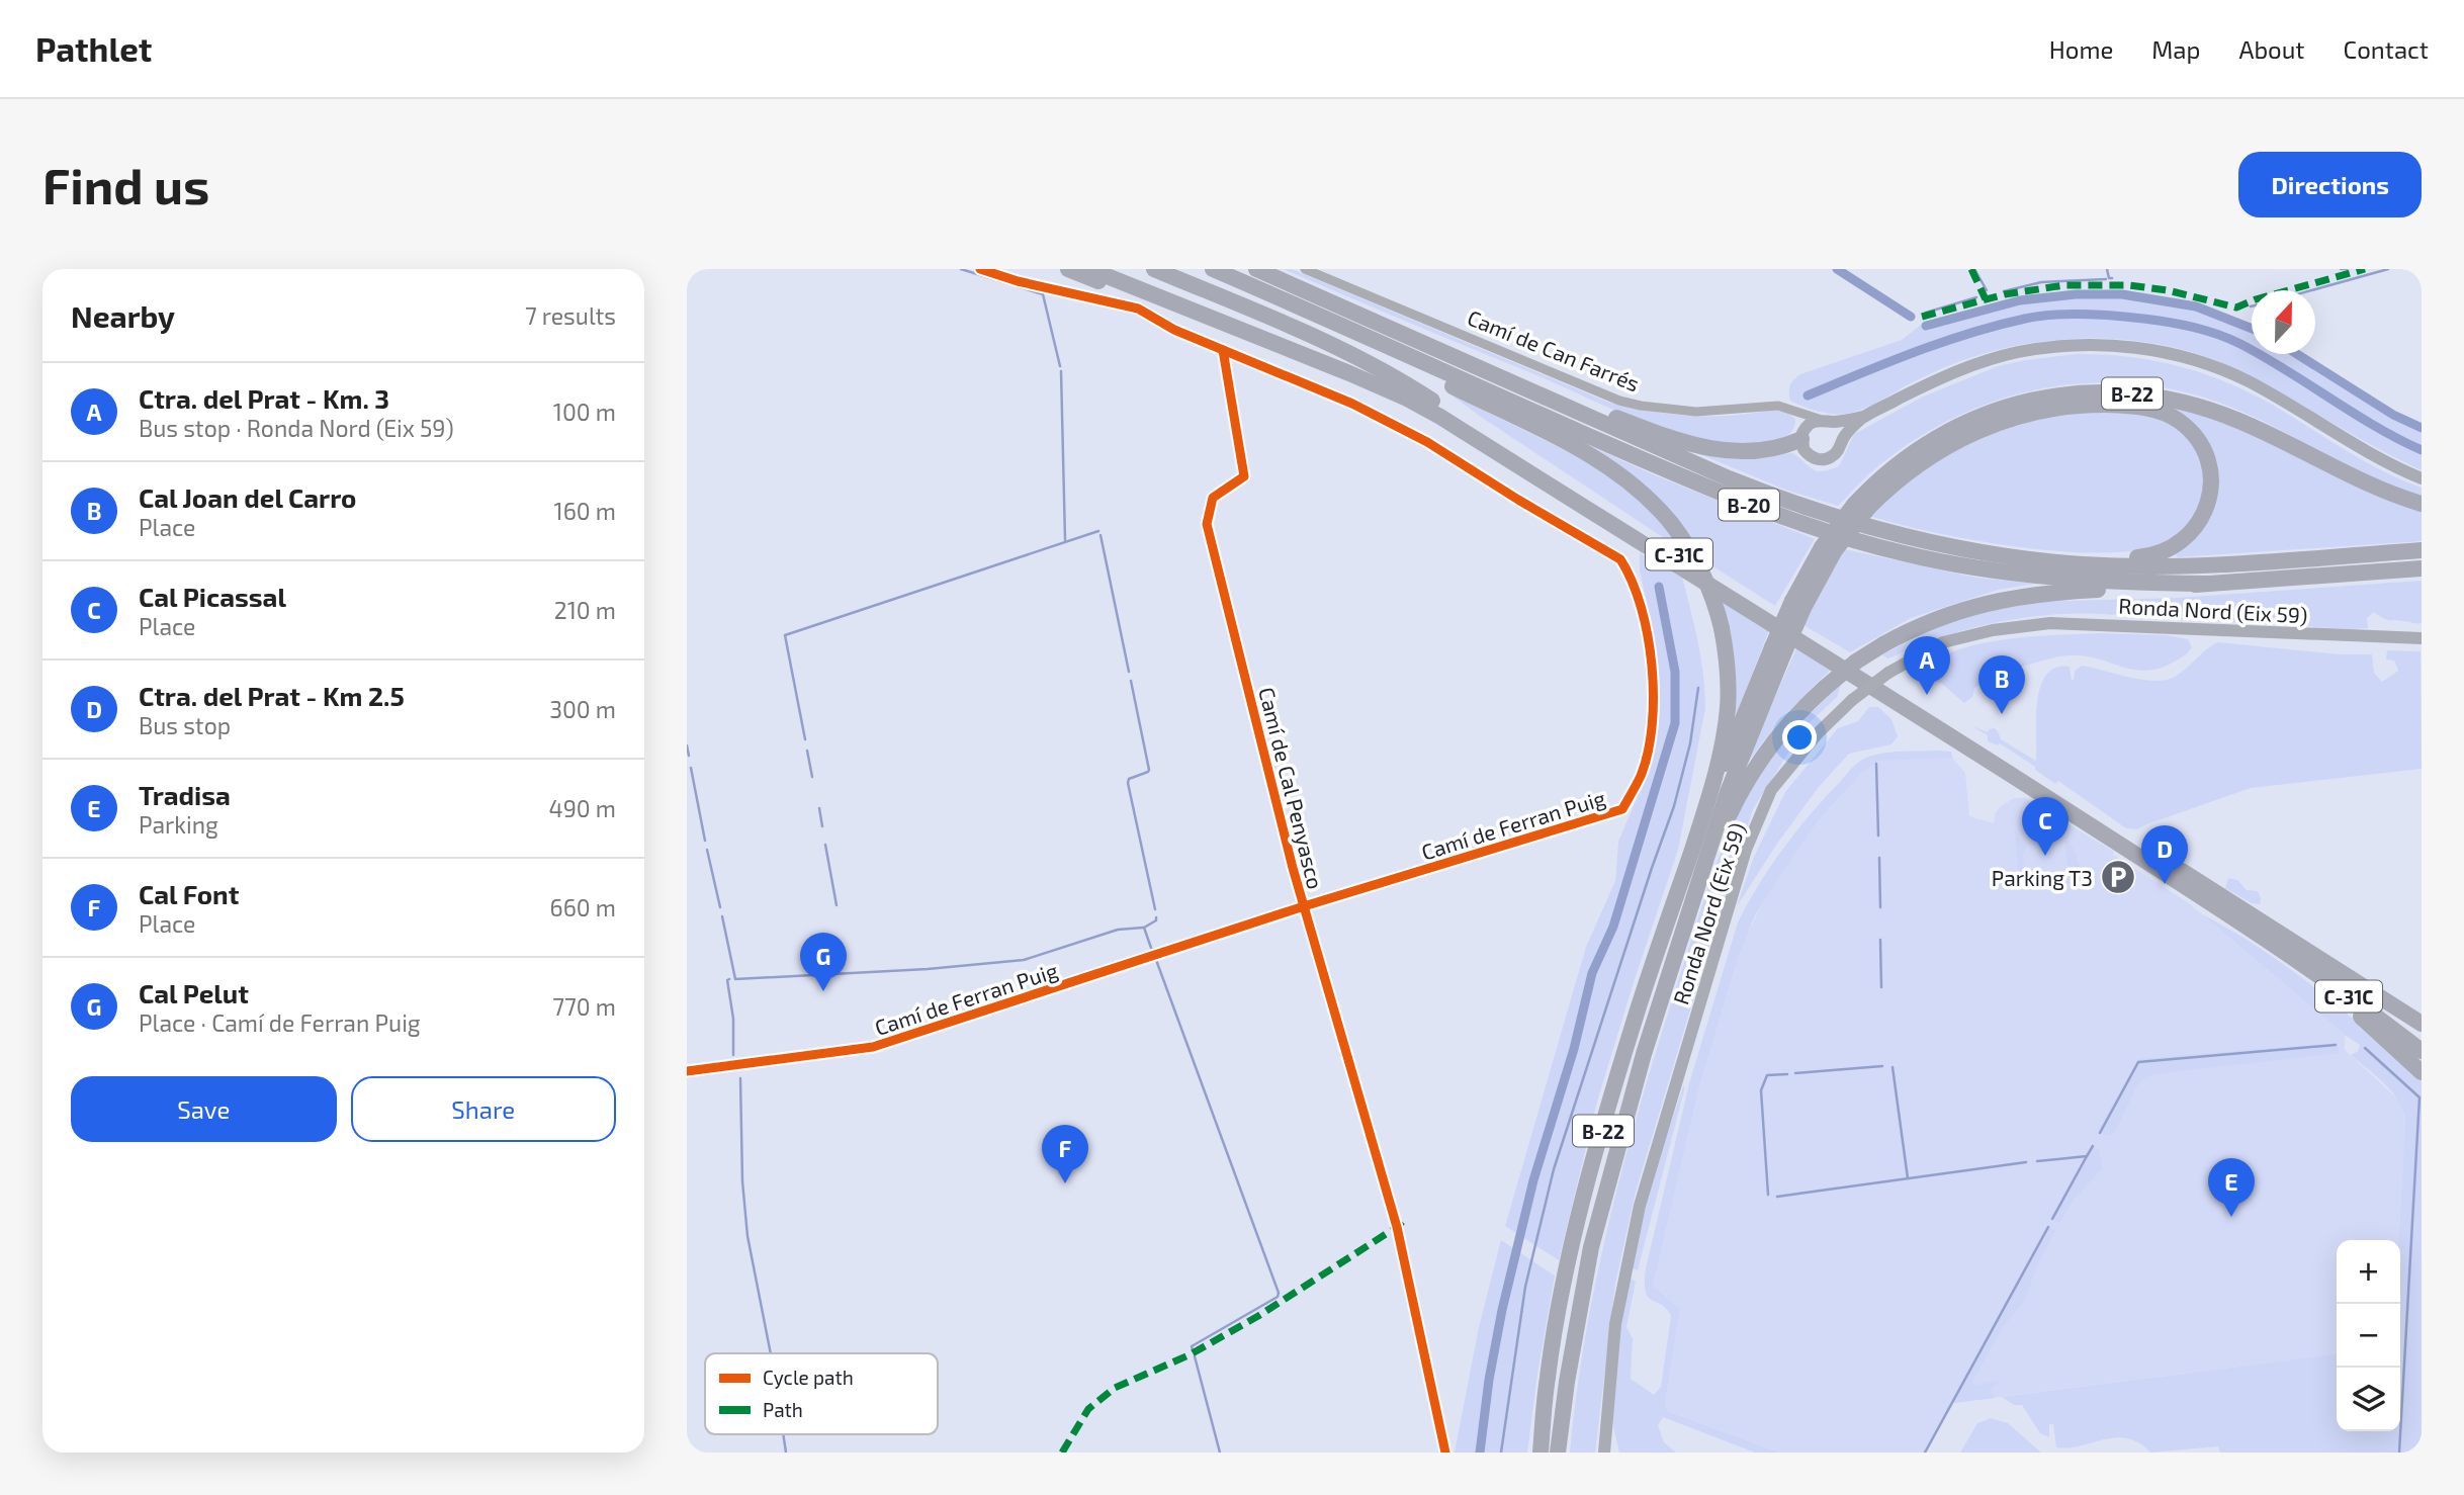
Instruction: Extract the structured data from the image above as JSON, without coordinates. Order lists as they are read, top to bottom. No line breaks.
{"streets":{"highway":["B-22","B-20","C-31C"],"main road":["Ronda Nord (Eix 59)"],"street":["Camí de Can Farrés","Camí de Cal Penyasco","Camí de Ferran Puig"]},"crossings":[["B-22","B-20"],["Camí de Cal Penyasco","Camí de Ferran Puig"]],"places":{"parking":["Parking T3"]},"legend":["Cycle path","Path"],"north":"top","page":{"header":"Pathlet","nav":["Home","Map","About","Contact"],"buttons":["Directions",["Save","Share"]],"title":"Find us","heading":["Nearby","7 results"],"list":[{"mark":"A","name":"Ctra. del Prat - Km. 3","note":"Bus stop · Ronda Nord (Eix 59)","value":"100 m"},{"mark":"B","name":"Cal Joan del Carro","note":"Place","value":"160 m"},{"mark":"C","name":"Cal Picassal","note":"Place","value":"210 m"},{"mark":"D","name":"Ctra. del Prat - Km 2.5","note":"Bus stop","value":"300 m"},{"mark":"E","name":"Tradisa","note":"Parking","value":"490 m"},{"mark":"F","name":"Cal Font","note":"Place","value":"660 m"},{"mark":"G","name":"Cal Pelut","note":"Place · Camí de Ferran Puig","value":"770 m"}],"pins":["A","B","C","D","G","F","E"],"map_buttons":["+","−"]}}
